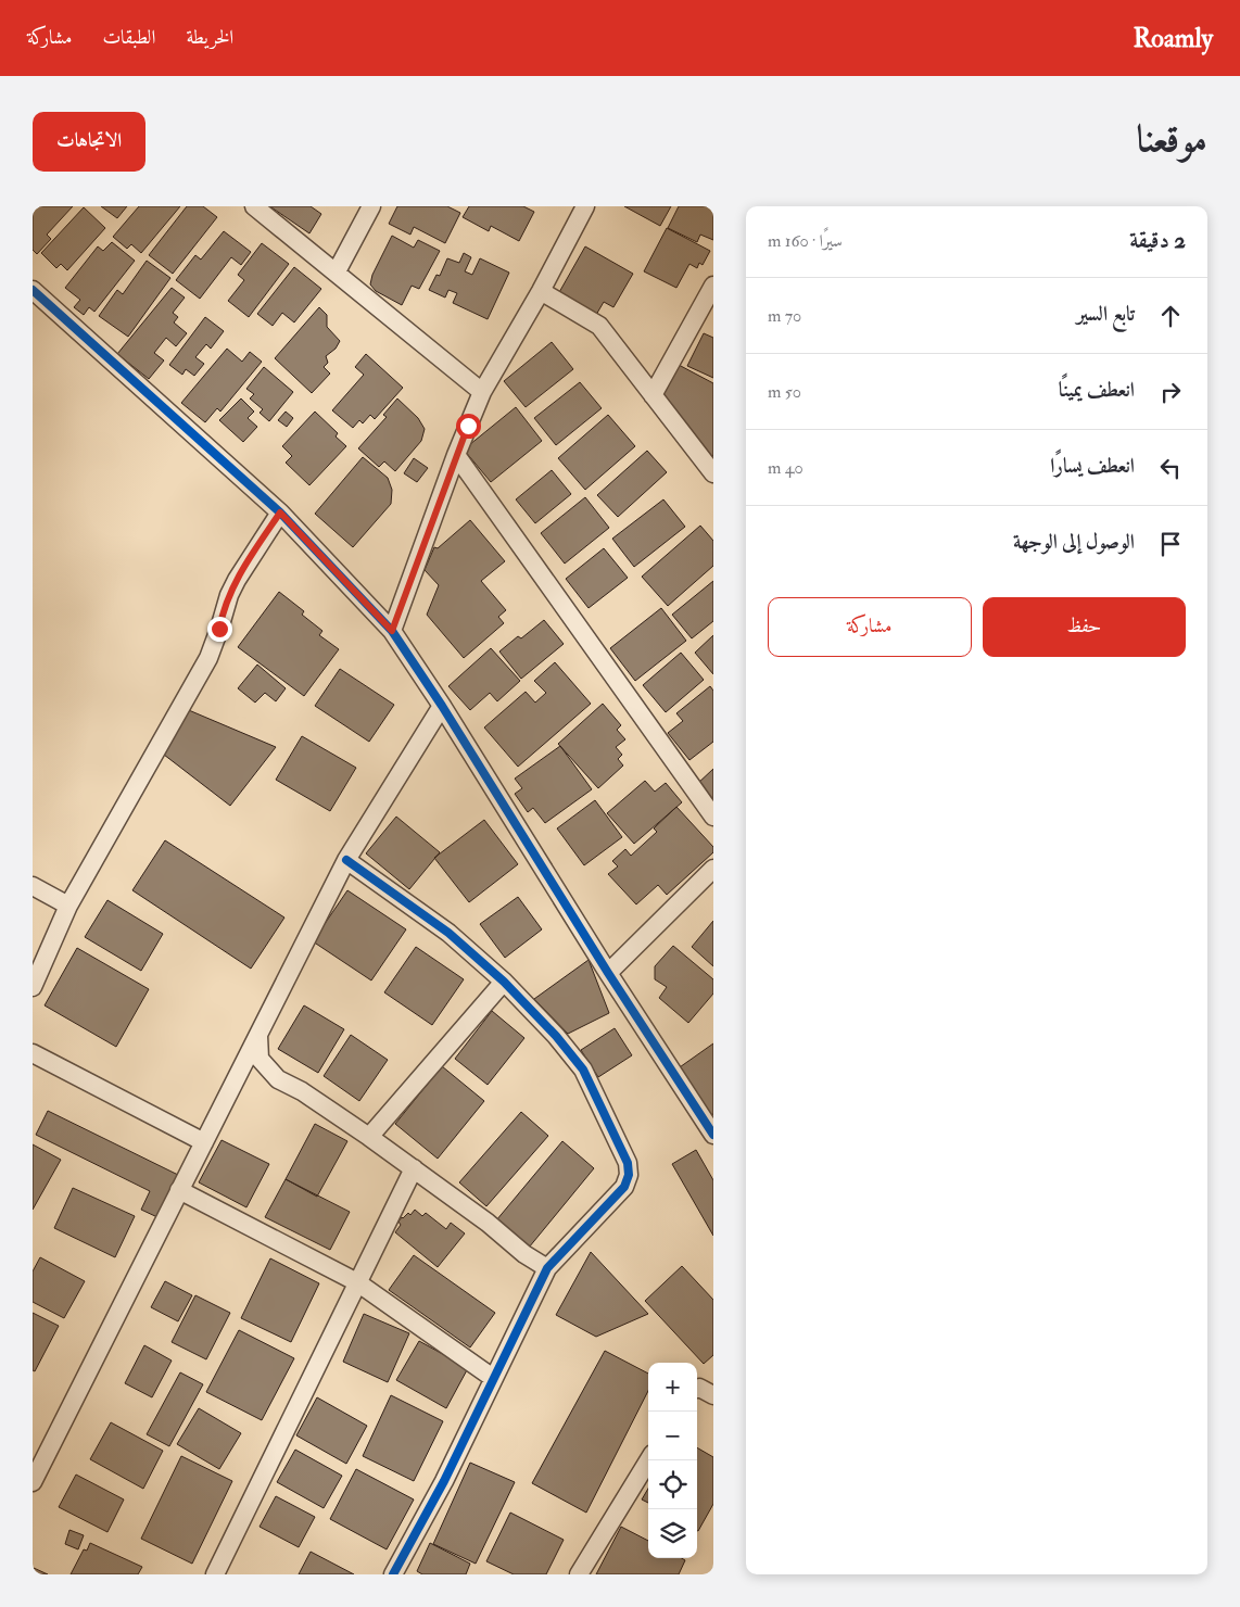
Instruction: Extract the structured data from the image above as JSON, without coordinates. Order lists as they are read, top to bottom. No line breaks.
{"page":{"header":"Roamly","nav":["الخريطة","الطبقات","مشاركة"],"title":"موقعنا","buttons":["الاتجاهات",["حفظ","مشاركة"]],"heading":["2 دقيقة","سيرًا · 160 m"],"list":[["تابع السير","70 m"],["انعطف يمينًا","50 m"],["انعطف يسارًا","40 m"],"الوصول إلى الوجهة"],"map_buttons":["+","−"]}}
